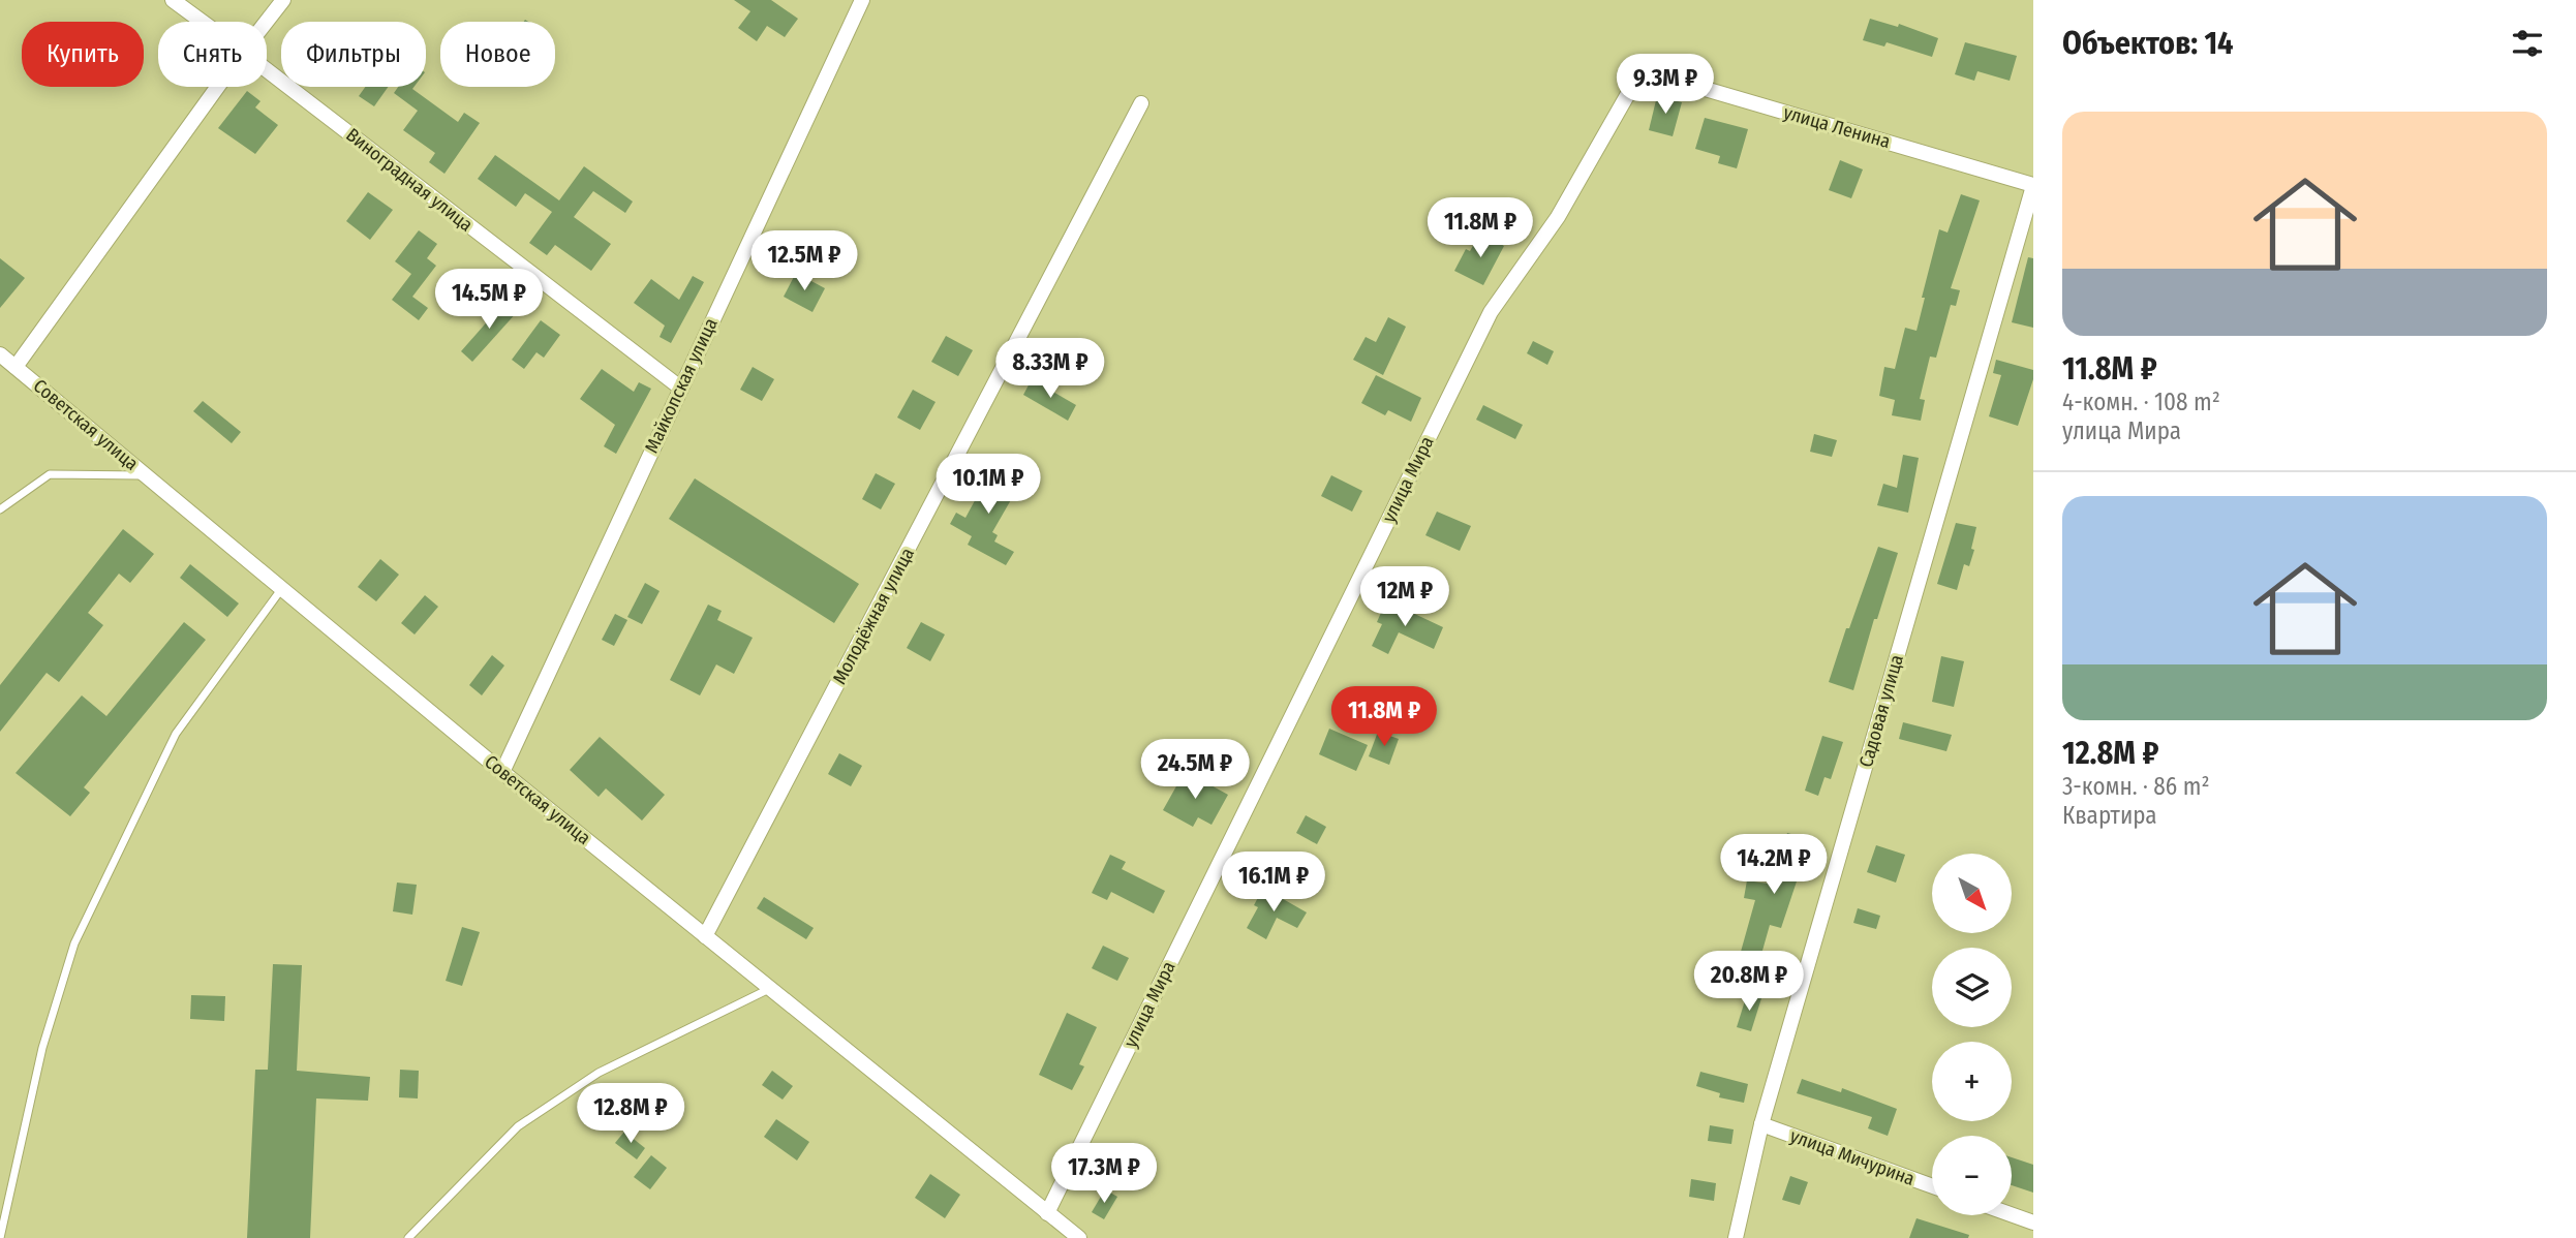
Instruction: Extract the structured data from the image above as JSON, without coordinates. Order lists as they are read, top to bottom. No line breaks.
{"streets":{"street":["улица Ленина","Виноградная улица","Майкопская улица","Советская улица","улица Мира","Молодёжная улица","Садовая улица","улица Мичурина"]},"crossings":[["улица Ленина","улица Мира"],["улица Ленина","Садовая улица"],["Виноградная улица","Майкопская улица"],["Майкопская улица","Советская улица"],["Советская улица","улица Мира"],["Советская улица","Молодёжная улица"],["Садовая улица","улица Мичурина"]],"north":"bottom right","page":{"heading":"Объектов: 14","chip":["Купить","Снять","Фильтры","Новое"],"price":["9.3M ₽","11.8M ₽","12.5M ₽","14.5M ₽","8.33M ₽","10.1M ₽","12M ₽","11.8M ₽","24.5M ₽","14.2M ₽","16.1M ₽","20.8M ₽","12.8M ₽","17.3M ₽"],"list":[{"name":"11.8M ₽","note":"4-комн. · 108 m² · улица Мира"},{"name":"12.8M ₽","note":"3-комн. · 86 m² · Квартира"}],"map_buttons":["+","−"]}}
